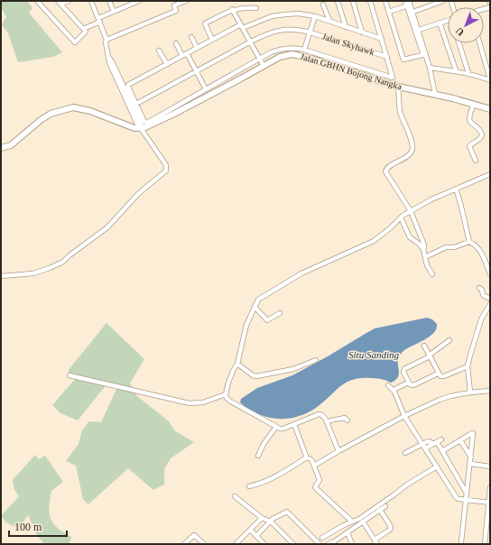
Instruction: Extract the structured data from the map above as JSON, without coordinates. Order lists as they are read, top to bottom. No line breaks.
{"streets":{"street":["Jalan Skyhawk","Jalan GBHN Bojong Nangka"]},"water":["Situ Sanding"],"scale_bar":"100 m","north":"bottom left"}
